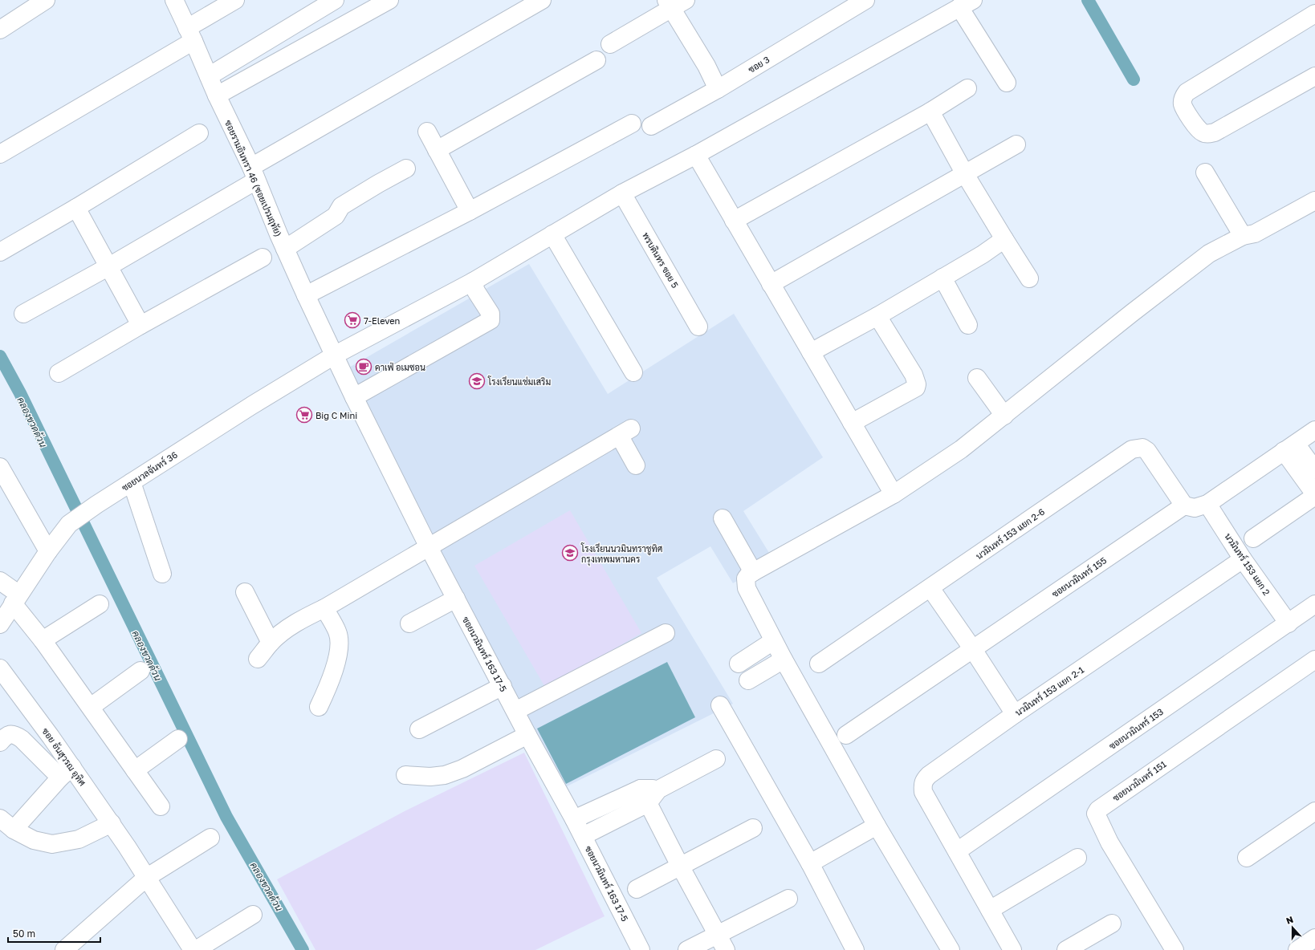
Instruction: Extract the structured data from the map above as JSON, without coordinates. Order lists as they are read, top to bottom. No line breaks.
{"streets":{"street":["ซอย 3","ซอยรามอินทรา 46 (ซอยเปรมฤทัย)","พรบดินทร ซอย 5","ซอยนวลจันทร์ 36","นวมินทร์ 153 แยก 2-6","นวมินทร์ 153 แยก 2","ซอยนวมินทร์ 155","ซอยนวมินทร์ 163 17-5","นวมินทร์ 153 แยก 2-1","ซอยนวมินทร์ 153","ซอย อ้นสุวรณ อุทิศ","ซอยนวมินทร์ 151"]},"crossings":[["ซอยรามอินทรา 46 (ซอยเปรมฤทัย)","ซอยนวลจันทร์ 36"],["ซอยรามอินทรา 46 (ซอยเปรมฤทัย)","ซอยนวมินทร์ 163 17-5"],["พรบดินทร ซอย 5","ซอยนวลจันทร์ 36"],["ซอยนวลจันทร์ 36","ซอยนวมินทร์ 163 17-5"],["นวมินทร์ 153 แยก 2-6","ซอยนวมินทร์ 155"],["นวมินทร์ 153 แยก 2","นวมินทร์ 153 แยก 2-1"],["นวมินทร์ 153 แยก 2","ซอยนวมินทร์ 153"],["นวมินทร์ 153 แยก 2-1","ซอยนวมินทร์ 153"]],"water":["คลองขวดด้วน"],"places":{"supermarket":["7-Eleven","Big C Mini"],"cafe":["คาเฟ่ อเมซอน"],"school or university":["โรงเรียนแช่มเสริม","โรงเรียนนวมินทราชูทิศ กรุงเทพมหานคร"]},"scale_bar":"50 m","north":"top"}
